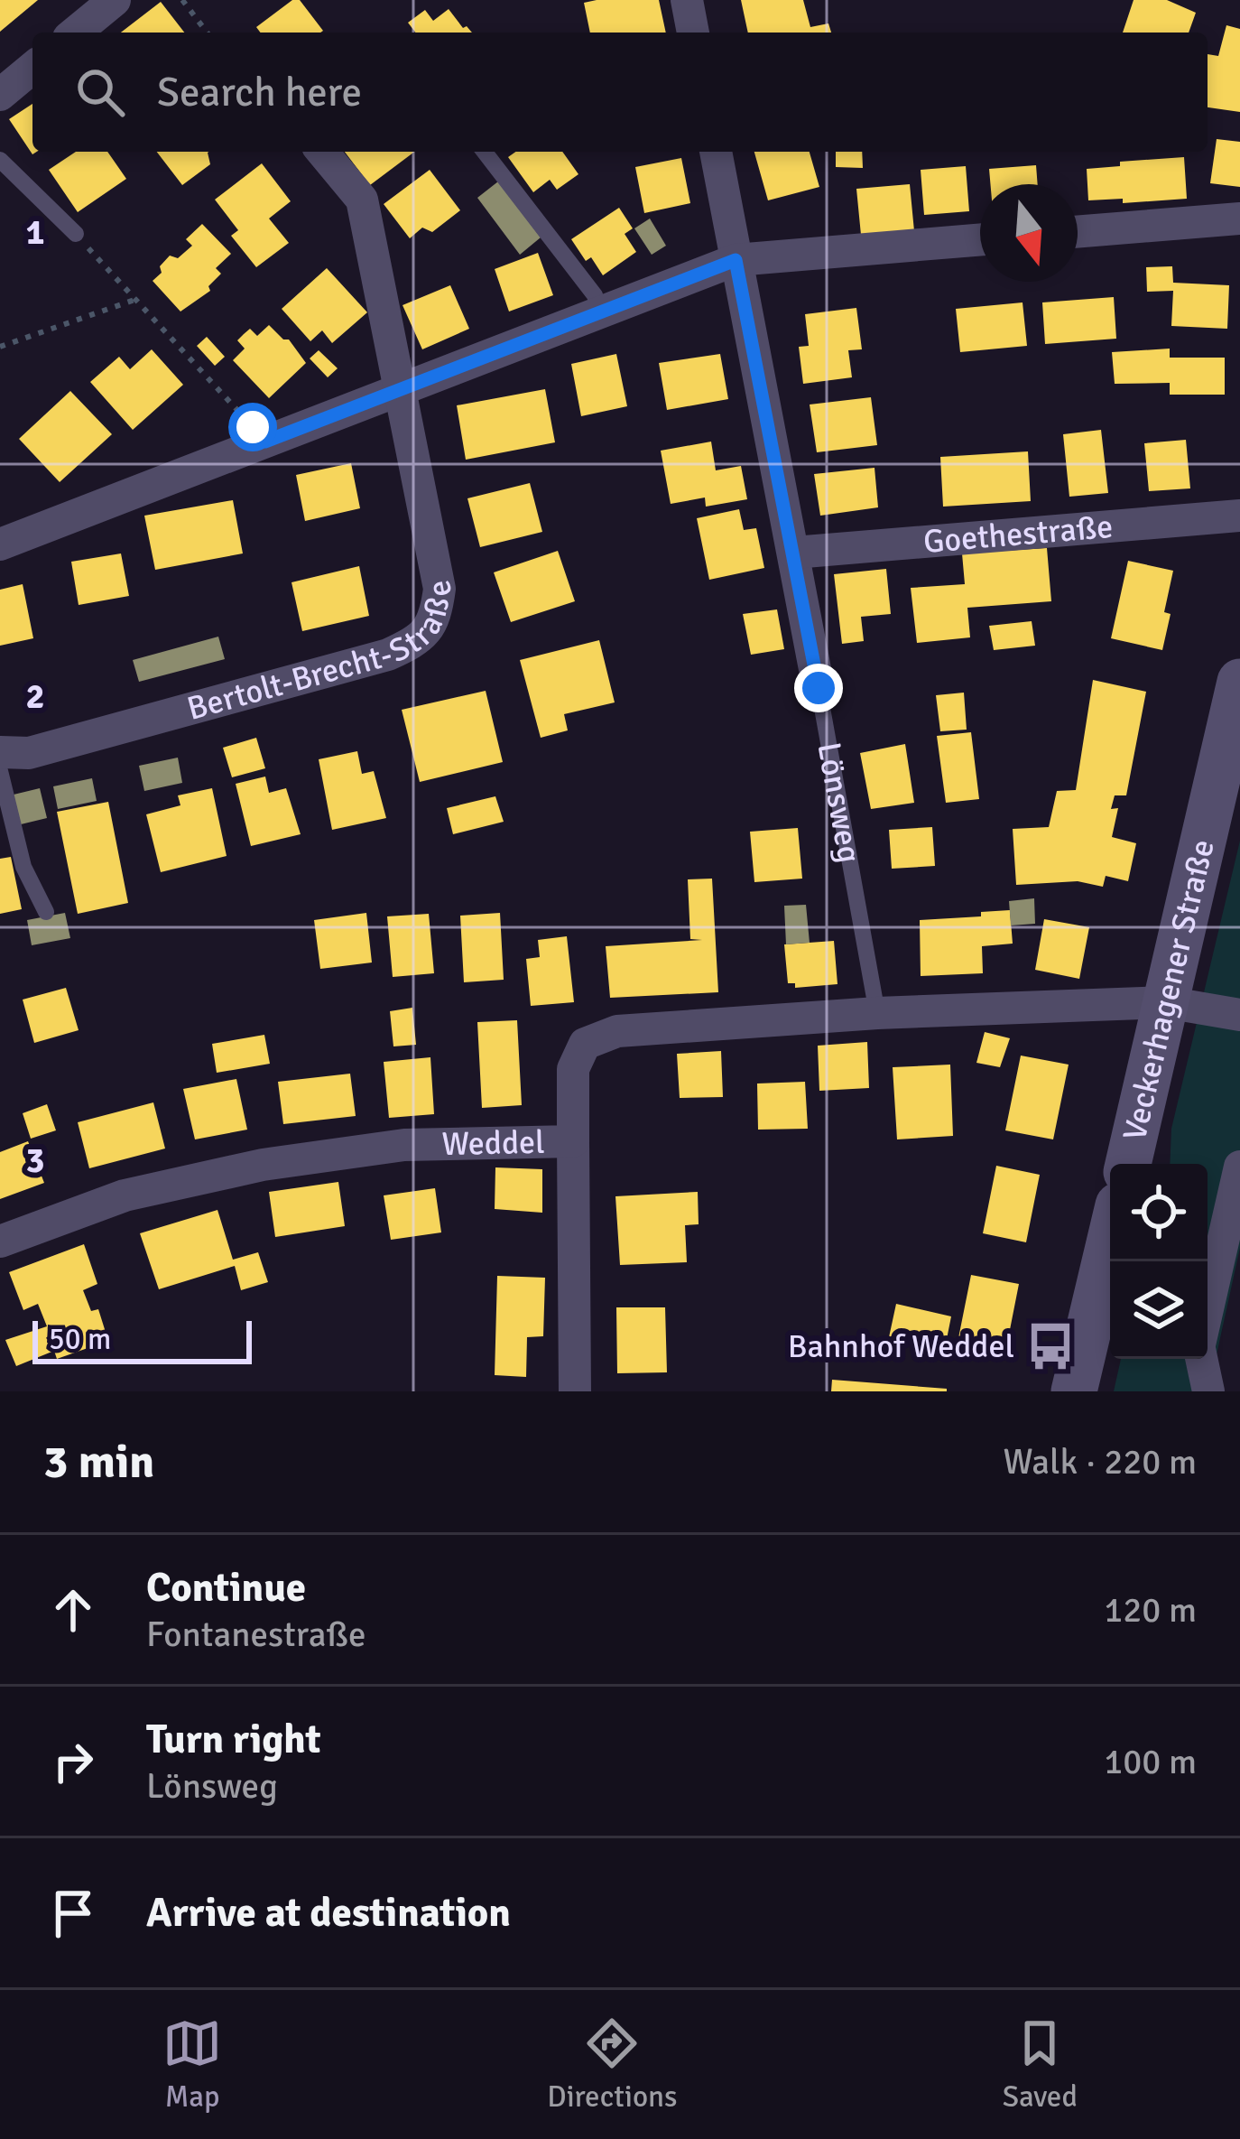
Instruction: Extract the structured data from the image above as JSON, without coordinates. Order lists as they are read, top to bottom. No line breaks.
{"streets":{"street":["Goethestraße","Bertolt-Brecht-Straße","Lönsweg","Veckerhagener Straße","Weddel"]},"crossings":[["Goethestraße","Lönsweg"],["Lönsweg","Weddel"],["Veckerhagener Straße","Weddel"]],"places":{"bus stop":["Bahnhof Weddel"]},"scale_bar":"50 m","north":"bottom","page":{"search":"Search here","scale":"50 m","heading":["3 min","Walk · 220 m"],"list":[["Continue","Fontanestraße","120 m"],["Turn right","Lönsweg","100 m"],"Arrive at destination"],"nav":["Map","Directions","Saved"]},"grid":{"rows":["1","2","3"]}}
